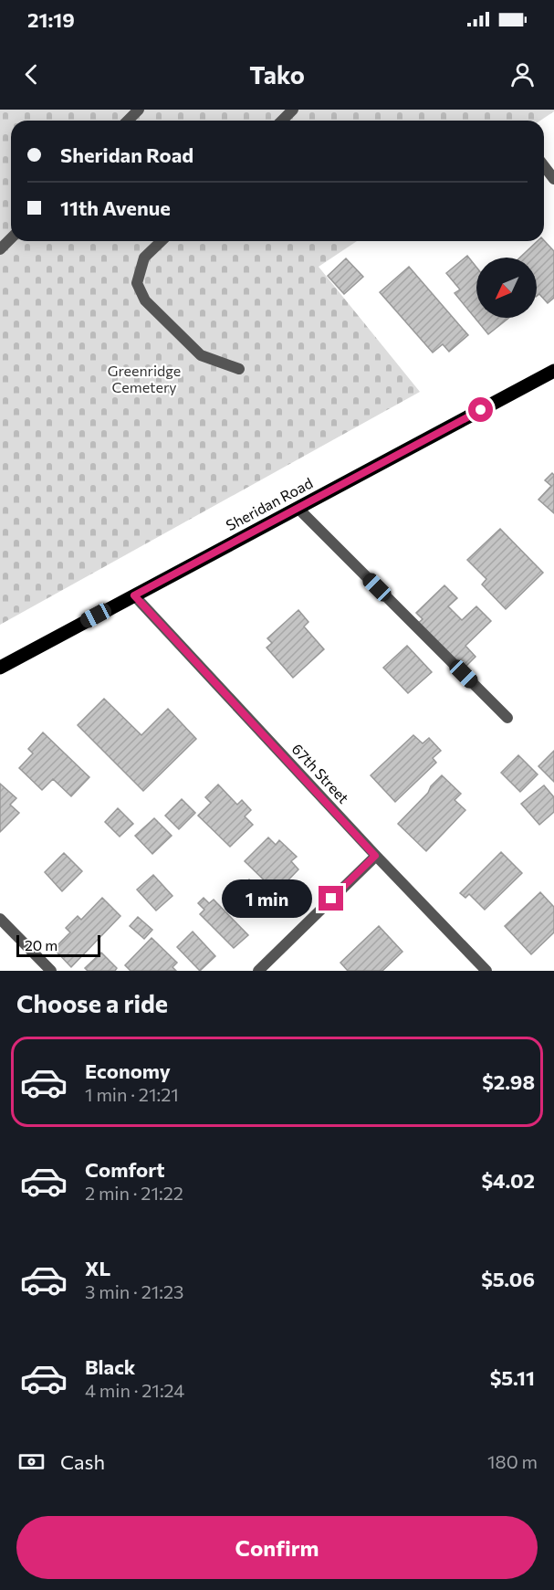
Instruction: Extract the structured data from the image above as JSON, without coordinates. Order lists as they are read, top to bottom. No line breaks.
{"streets":{"main road":["Sheridan Road"],"street":["67th Street"]},"crossings":[["Sheridan Road","67th Street"]],"parks":["Greenridge Cemetery"],"scale_bar":"20 m","north":"bottom left","page":{"status":"21:19","header":"Tako","banner":["Sheridan Road","11th Avenue"],"bubble":"1 min","scale":"20 m","heading":"Choose a ride","list":[{"name":"Economy","note":"1 min · 21:21","value":"$2.98"},{"name":"Comfort","note":"2 min · 21:22","value":"$4.02"},{"name":"XL","note":"3 min · 21:23","value":"$5.06"},{"name":"Black","note":"4 min · 21:24","value":"$5.11"}],"pay":["Cash","180 m"],"buttons":"Confirm"}}
